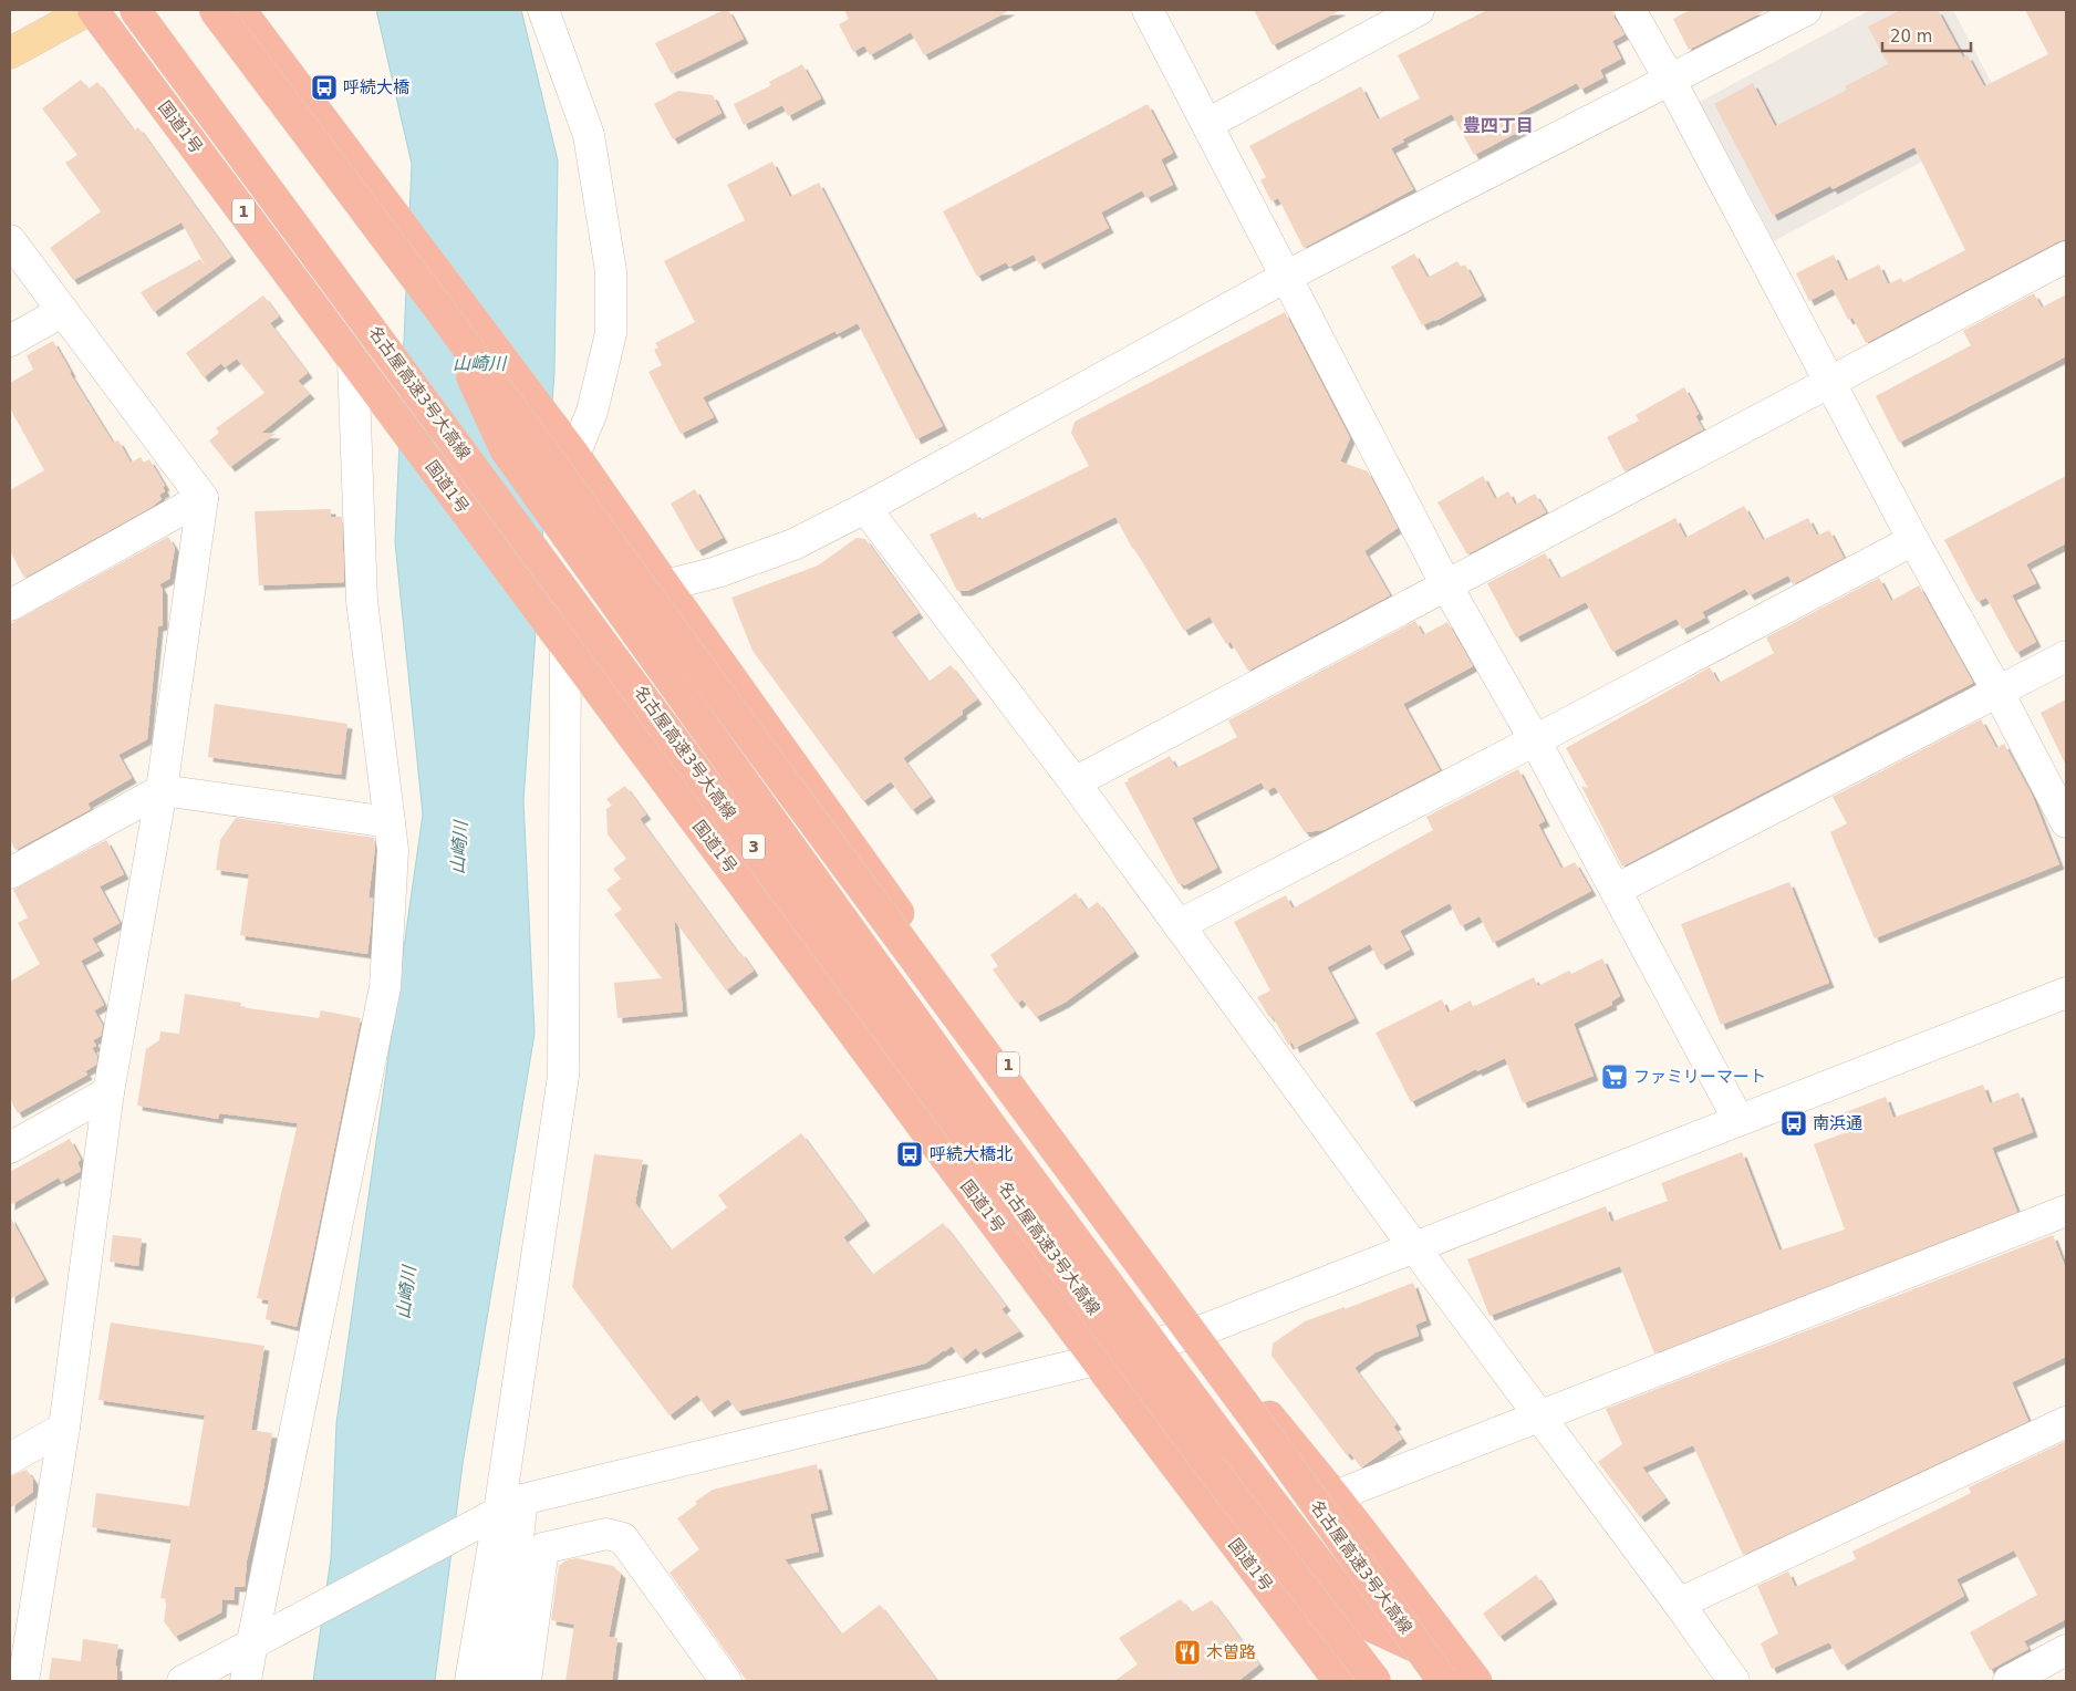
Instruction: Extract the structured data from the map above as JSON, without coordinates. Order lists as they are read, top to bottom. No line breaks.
{"streets":{"highway":["国道1号","1","名古屋高速3号大高線","3"]},"crossings":[["1","名古屋高速3号大高線"]],"districts":["豊四丁目"],"water":["山崎川"],"places":{"bus stop":["呼続大橋","南浜通","呼続大橋北"],"supermarket":["ファミリーマート"],"restaurant":["木曽路"]},"scale_bar":"20 m"}
